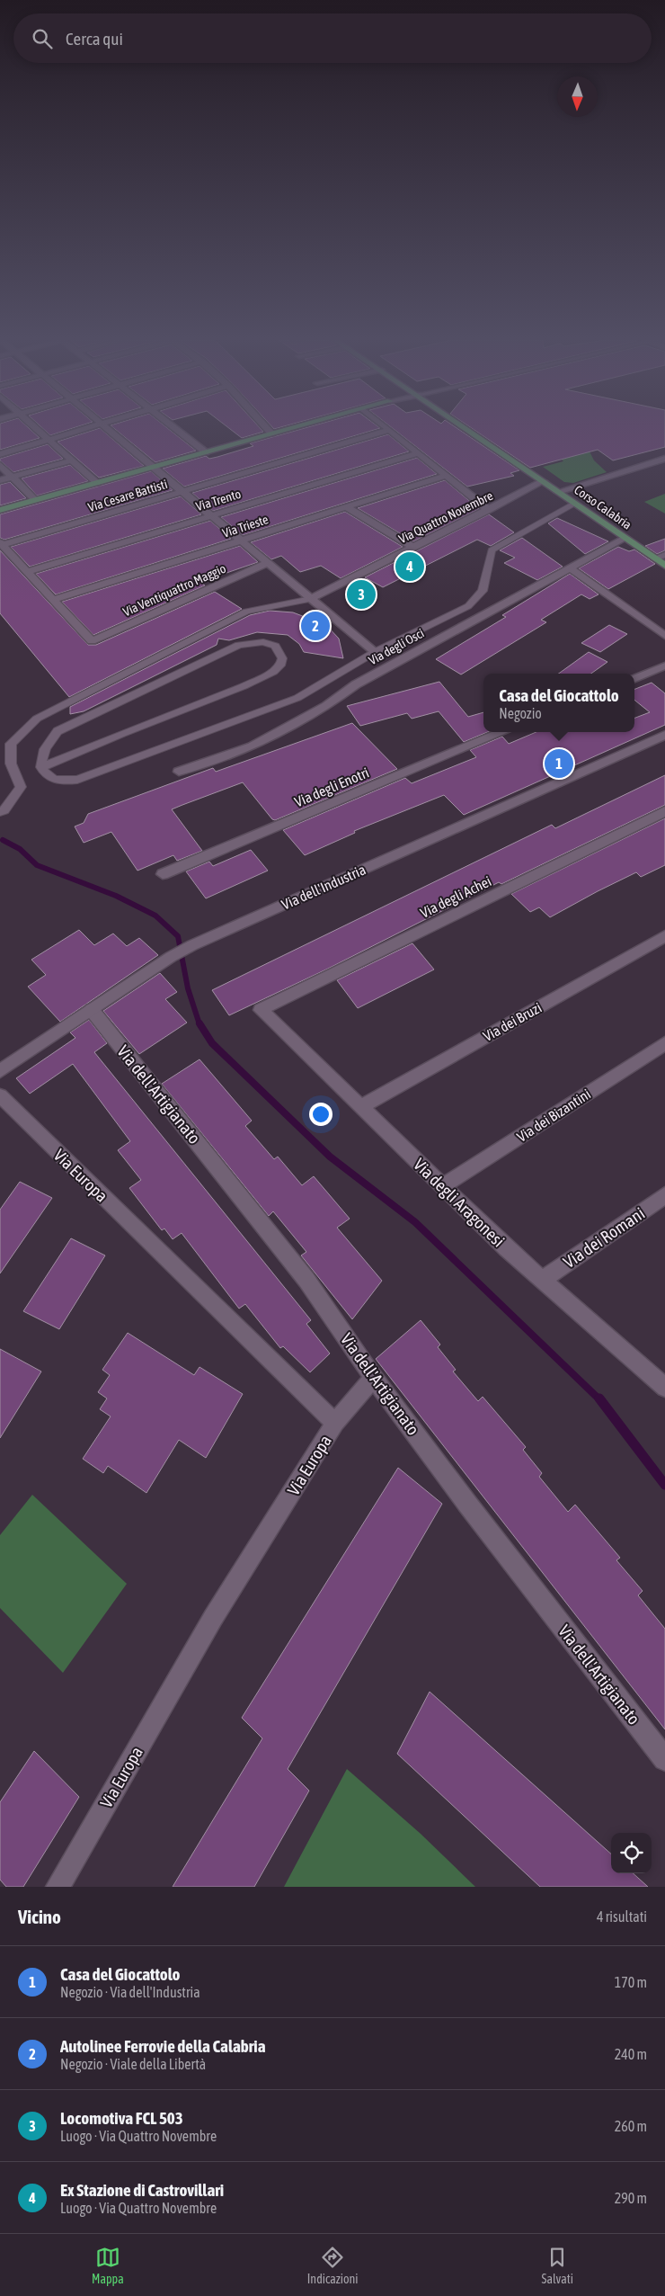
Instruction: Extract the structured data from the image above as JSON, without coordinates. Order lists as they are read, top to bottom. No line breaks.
{"streets":{"main road":["Corso Calabria"],"street":["Via Cesare Battisti","Via Trento","Via Quattro Novembre","Via Trieste","Via Ventiquattro Maggio","Via degli Osci","Via degli Enotri","Via dell'Industria","Via degli Achei","Via dei Bruzi","Via dell'Artigianato","Via dei Bizantini","Via Europa","Via degli Aragonesi","Via dei Romani"]},"crossings":[["Corso Calabria","Via Quattro Novembre"],["Corso Calabria","Via degli Osci"],["Via Trieste","Via Ventiquattro Maggio"],["Via dell'Industria","Via dell'Artigianato"],["Via degli Achei","Via degli Aragonesi"],["Via dei Bruzi","Via degli Aragonesi"],["Via dei Bizantini","Via degli Aragonesi"],["Via degli Aragonesi","Via dei Romani"]],"north":"bottom","page":{"search":"Cerca qui","pins":["4","3","2","1"],"popup":["Casa del Giocattolo","Negozio"],"heading":["Vicino","4 risultati"],"list":[{"mark":"1","name":"Casa del Giocattolo","note":"Negozio · Via dell'Industria","value":"170 m"},{"mark":"2","name":"Autolinee Ferrovie della Calabria","note":"Negozio · Viale della Libertà","value":"240 m"},{"mark":"3","name":"Locomotiva FCL 503","note":"Luogo · Via Quattro Novembre","value":"260 m"},{"mark":"4","name":"Ex Stazione di Castrovillari","note":"Luogo · Via Quattro Novembre","value":"290 m"}],"nav":["Mappa","Indicazioni","Salvati"]}}
